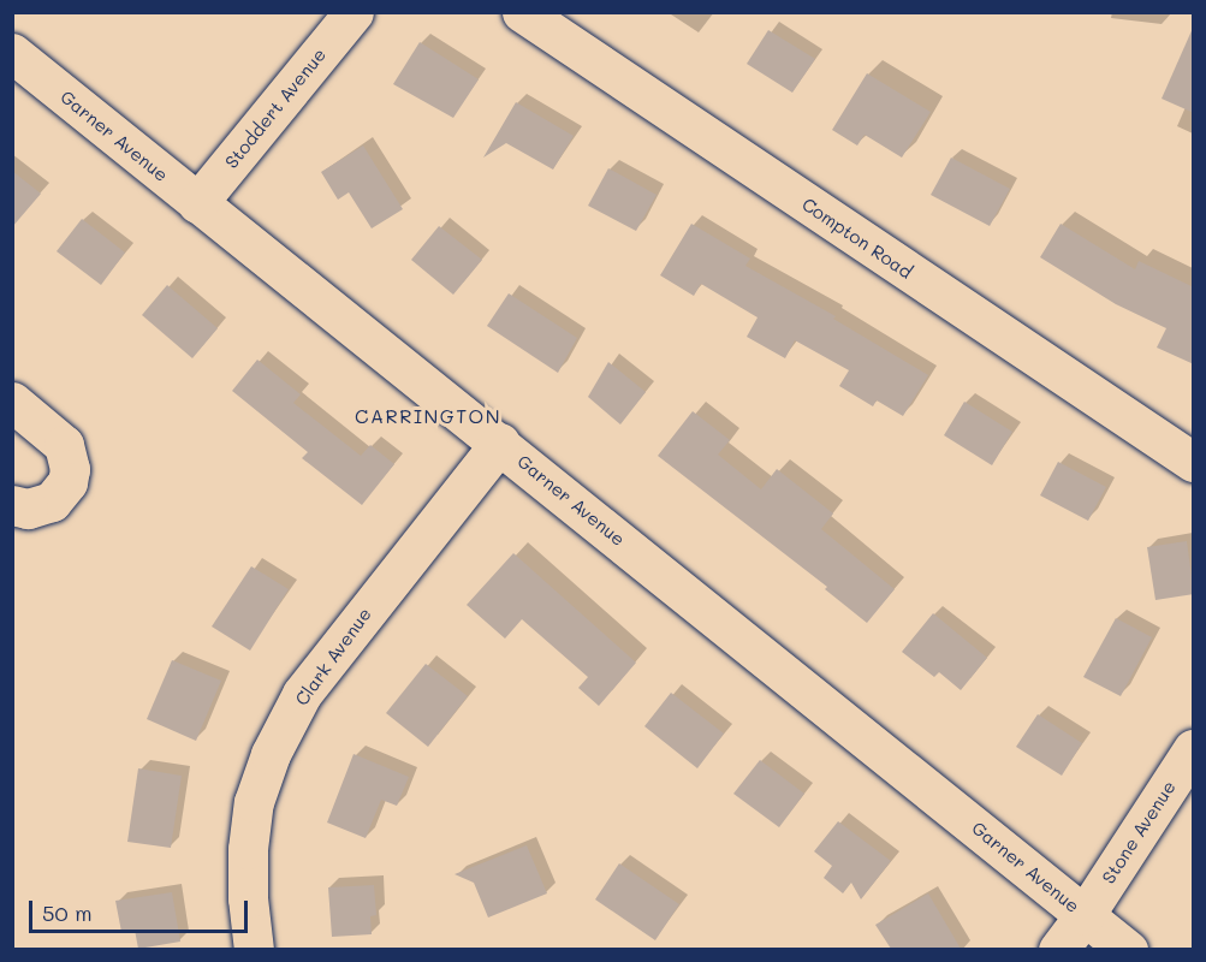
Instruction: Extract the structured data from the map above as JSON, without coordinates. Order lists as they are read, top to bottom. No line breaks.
{"streets":{"street":["Stoddert Avenue","Garner Avenue","Compton Road","Clark Avenue","Stone Avenue"]},"crossings":[["Stoddert Avenue","Garner Avenue"],["Garner Avenue","Clark Avenue"],["Garner Avenue","Stone Avenue"]],"districts":["CARRINGTON"],"scale_bar":"50 m"}
